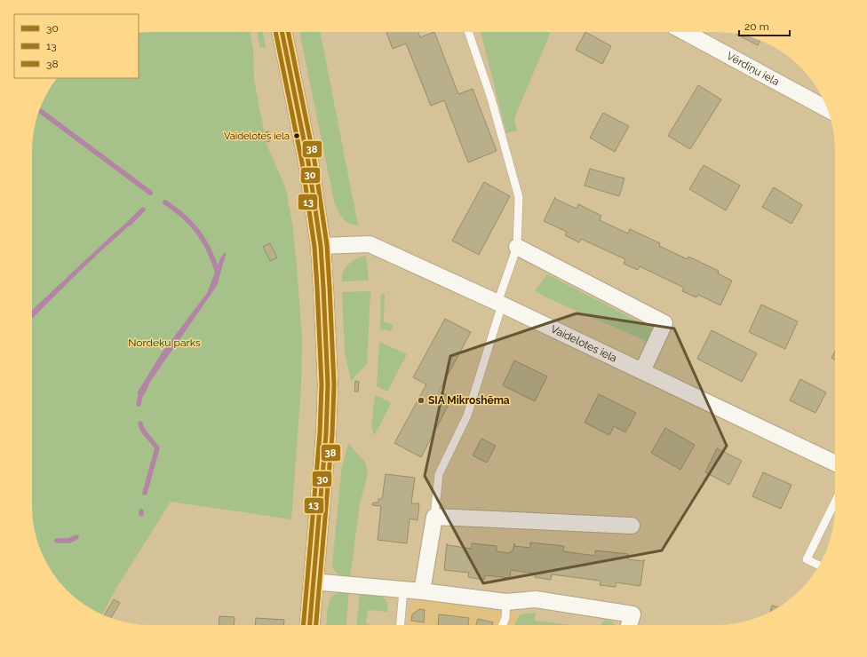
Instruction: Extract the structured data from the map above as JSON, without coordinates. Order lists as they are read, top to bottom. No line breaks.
{"streets":{"street":["Vērdiņu iela","Vaidelotes iela"]},"parks":["Nordeķu parks"],"places":["Vaidelotes iela","SIA Mikroshēma"],"lines":["transit line 30","transit line 13","transit line 38"],"legend":["30","13","38"],"scale_bar":"20 m"}
